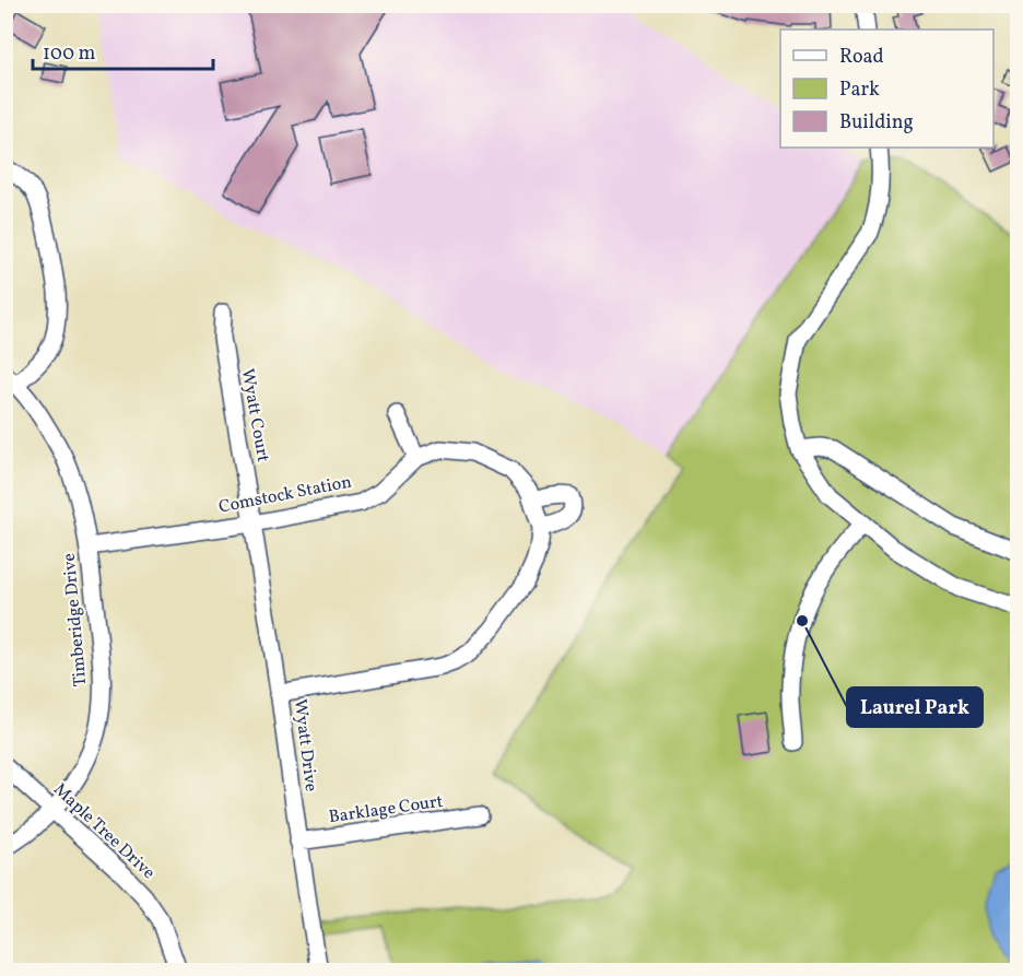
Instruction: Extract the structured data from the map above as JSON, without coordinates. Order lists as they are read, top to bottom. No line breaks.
{"streets":{"street":["Wyatt Court","Comstock Station","Timberidge Drive","Wyatt Drive","Barklage Court","Maple Tree Drive"]},"crossings":[["Wyatt Court","Comstock Station"],["Wyatt Court","Wyatt Drive"],["Comstock Station","Timberidge Drive"],["Comstock Station","Wyatt Drive"],["Timberidge Drive","Maple Tree Drive"],["Wyatt Drive","Barklage Court"]],"places":["Laurel Park"],"legend":["Road","Park","Building"],"scale_bar":"100 m"}
